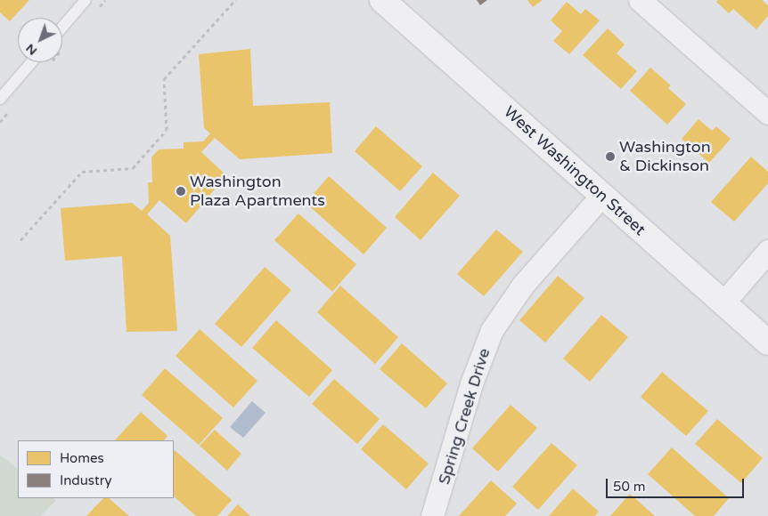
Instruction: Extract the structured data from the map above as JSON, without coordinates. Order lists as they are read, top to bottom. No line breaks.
{"streets":{"street":["West Washington Street","Spring Creek Drive"]},"crossings":[["West Washington Street","Spring Creek Drive"]],"places":["Washington & Dickinson","Washington Plaza Apartments"],"legend":["Homes","Industry"],"scale_bar":"50 m","north":"bottom left"}
